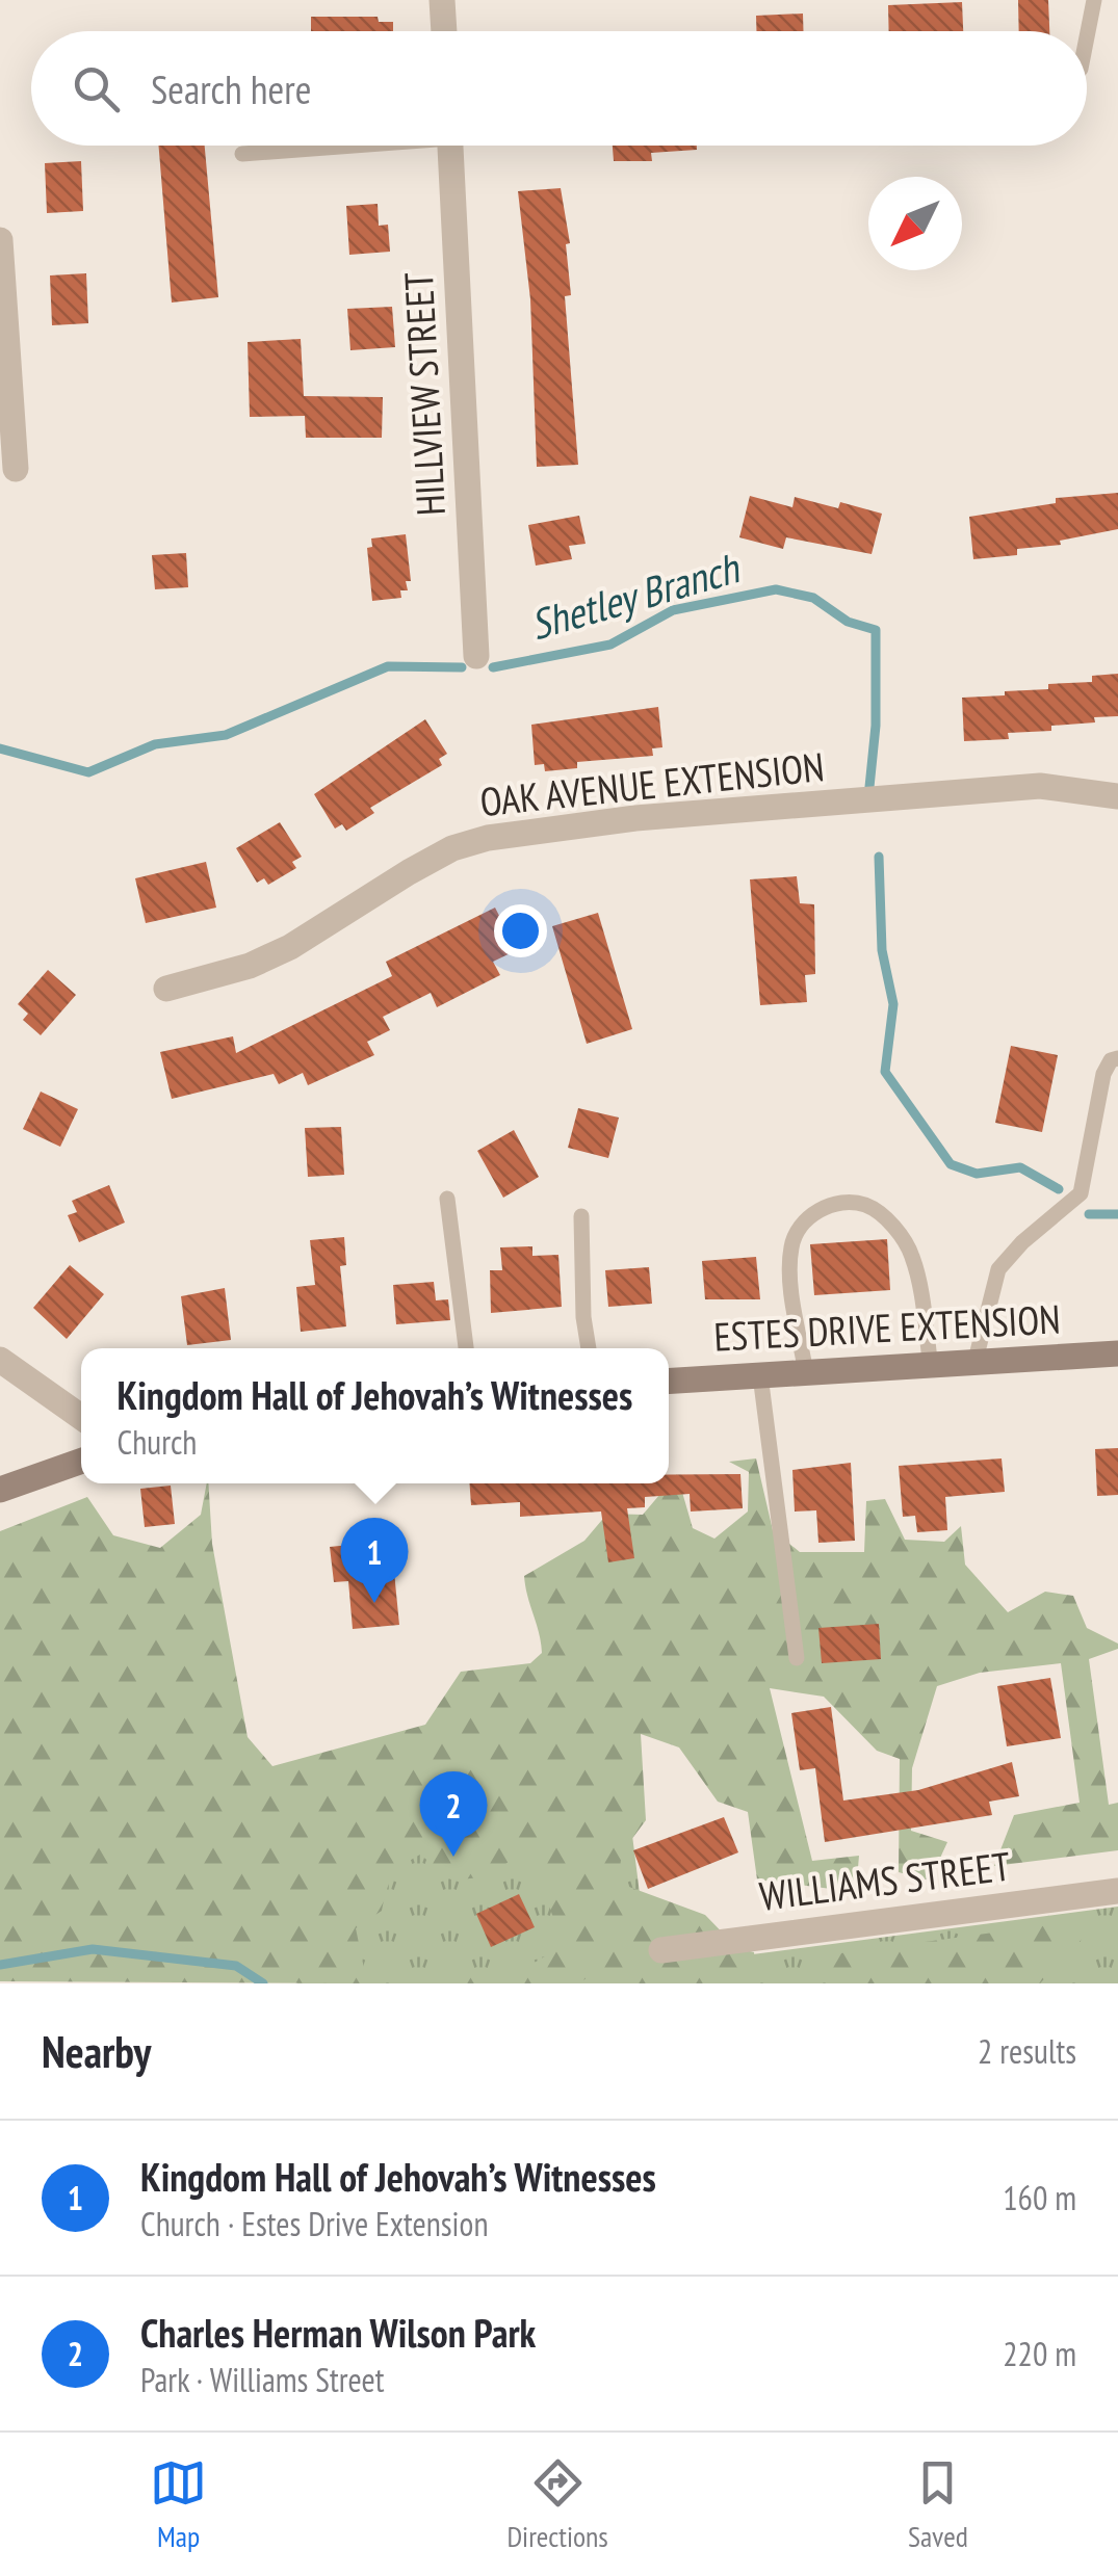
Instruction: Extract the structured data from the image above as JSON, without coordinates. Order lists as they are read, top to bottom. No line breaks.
{"streets":{"main road":["ESTES DRIVE EXTENSION"],"street":["HILLVIEW STREET","OAK AVENUE EXTENSION","WILLIAMS STREET"]},"water":["Shetley Branch"],"north":"bottom left","page":{"search":"Search here","popup":["Kingdom Hall of Jehovah’s Witnesses","Church"],"pins":["1","2"],"heading":["Nearby","2 results"],"list":[{"mark":"1","name":"Kingdom Hall of Jehovah’s Witnesses","note":"Church · Estes Drive Extension","value":"160 m"},{"mark":"2","name":"Charles Herman Wilson Park","note":"Park · Williams Street","value":"220 m"}],"nav":["Map","Directions","Saved"]}}
